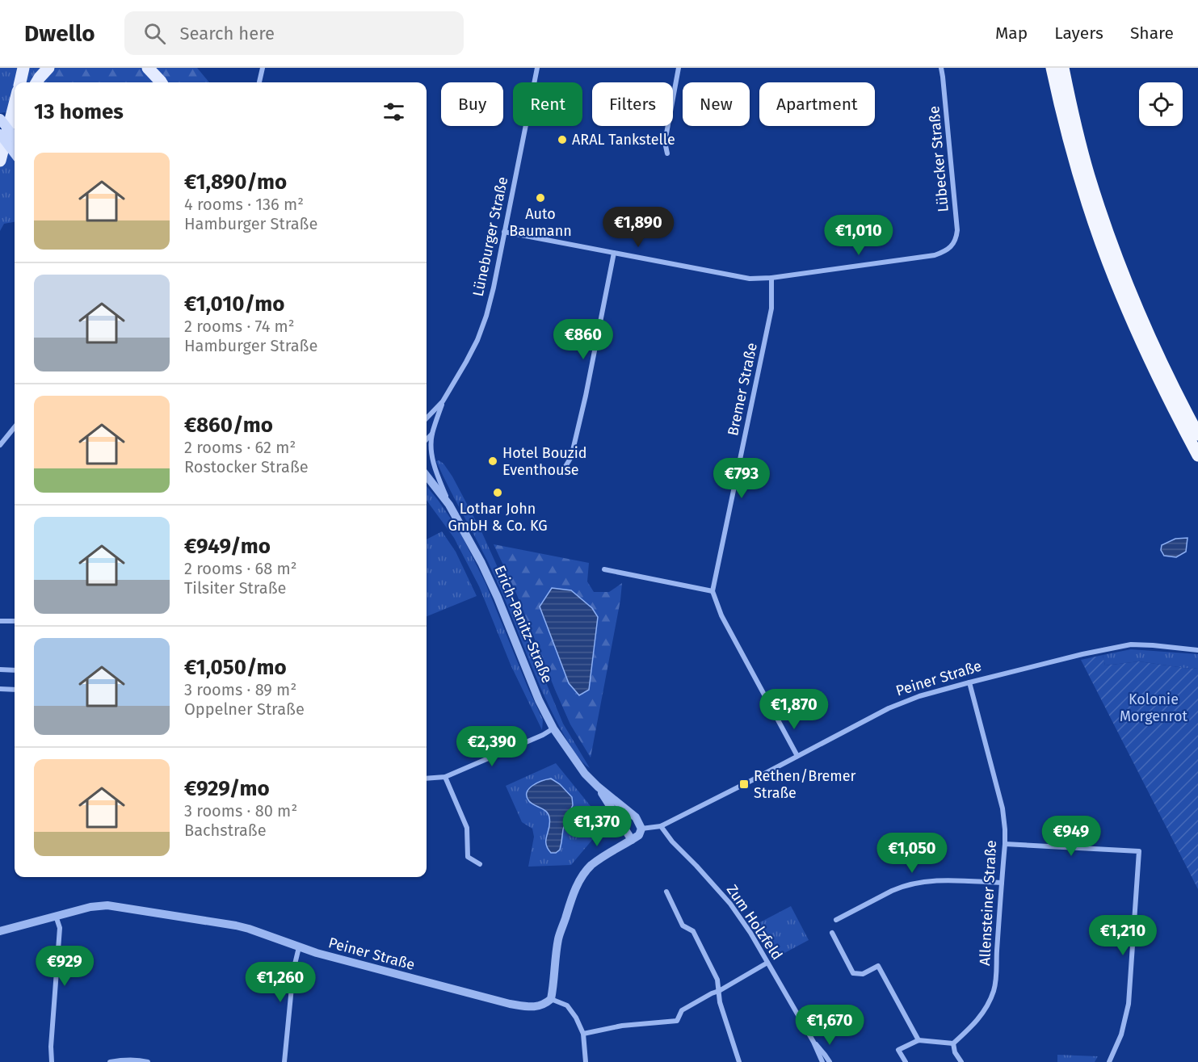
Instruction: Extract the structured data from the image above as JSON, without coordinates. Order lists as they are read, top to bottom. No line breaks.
{"streets":{"street":["Lübecker Straße","Lüneburger Straße","Bremer Straße","Erich-Panitz-Straße","Peiner Straße","Allensteiner Straße","Zum Holzfeld"]},"crossings":[["Lübecker Straße","Bremer Straße"],["Lüneburger Straße","Erich-Panitz-Straße"],["Erich-Panitz-Straße","Peiner Straße"],["Peiner Straße","Allensteiner Straße"],["Peiner Straße","Zum Holzfeld"]],"parks":["Kolonie Morgenrot"],"places":{"other":["ARAL Tankstelle","Auto Baumann","Hotel Bouzid Eventhouse","Lothar John GmbH & Co. KG"],"transit":["Rethen/Bremer Straße"]},"page":{"header":"Dwello","search":"Search here","nav":["Map","Layers","Share"],"chip":["Buy","Rent","Filters","New","Apartment"],"heading":"13 homes","list":[{"name":"€1,890/mo","note":"4 rooms · 136 m² · Hamburger Straße"},{"name":"€1,010/mo","note":"2 rooms · 74 m² · Hamburger Straße"},{"name":"€860/mo","note":"2 rooms · 62 m² · Rostocker Straße"},{"name":"€949/mo","note":"2 rooms · 68 m² · Tilsiter Straße"},{"name":"€1,050/mo","note":"3 rooms · 89 m² · Oppelner Straße"},{"name":"€929/mo","note":"3 rooms · 80 m² · Bachstraße"}],"price":["€1,890","€1,010","€860","€793","€1,870","€2,390","€1,370","€949","€1,050","€1,210","€929","€1,260","€1,670"]}}
